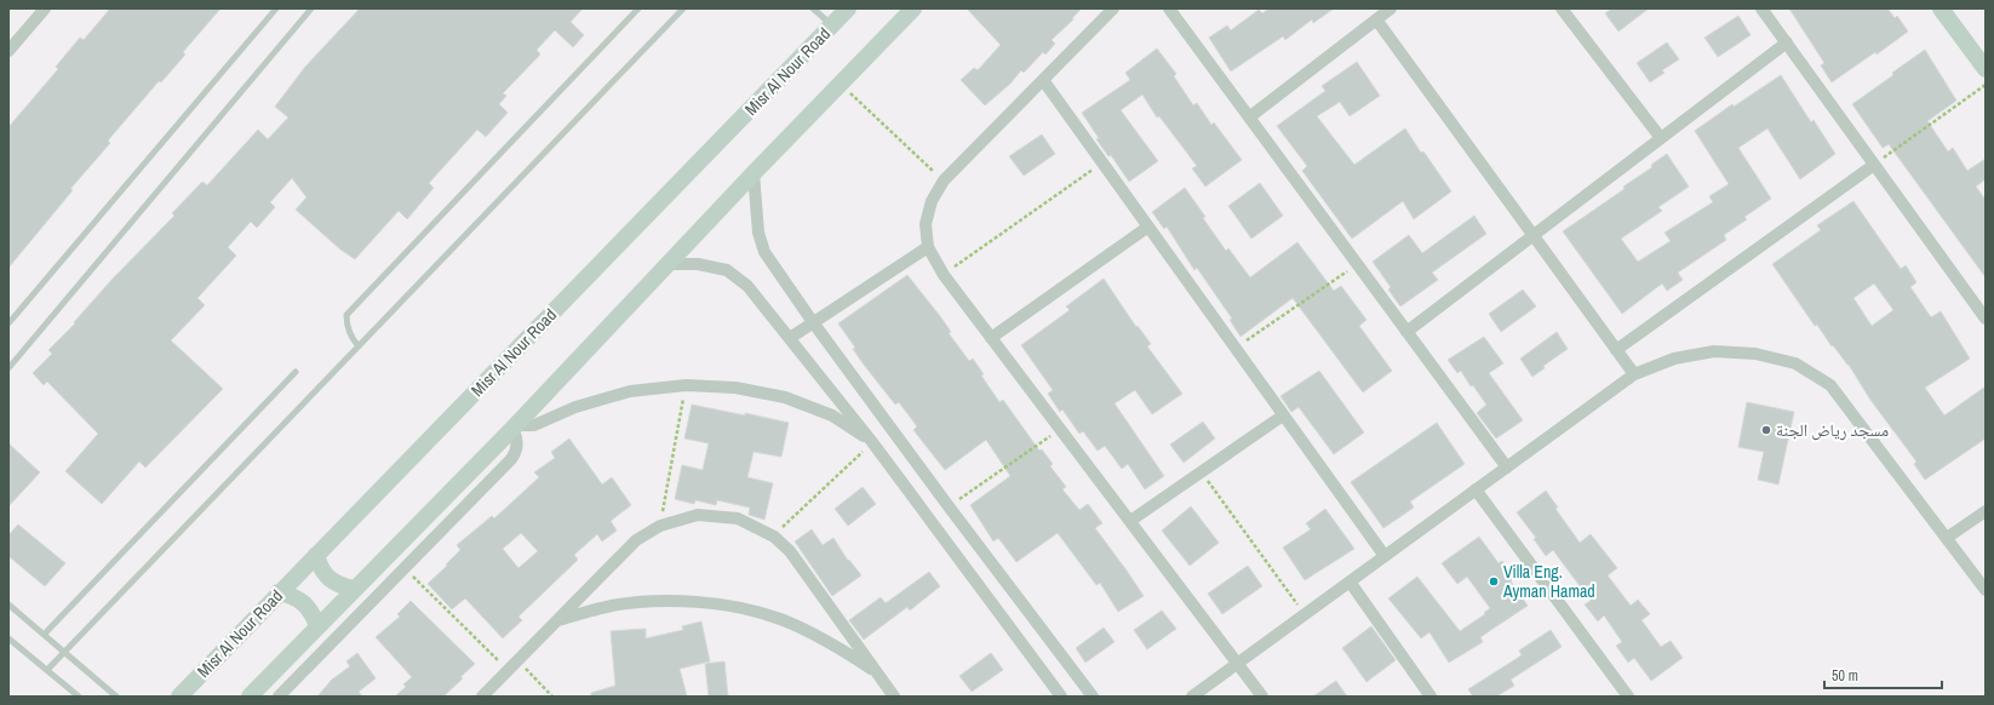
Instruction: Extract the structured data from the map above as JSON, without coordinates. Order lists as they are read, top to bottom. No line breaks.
{"streets":{"street":["Misr Al Nour Road"]},"places":["مسجد رياض الجنة","Villa Eng. Ayman Hamad"],"scale_bar":"50 m"}
